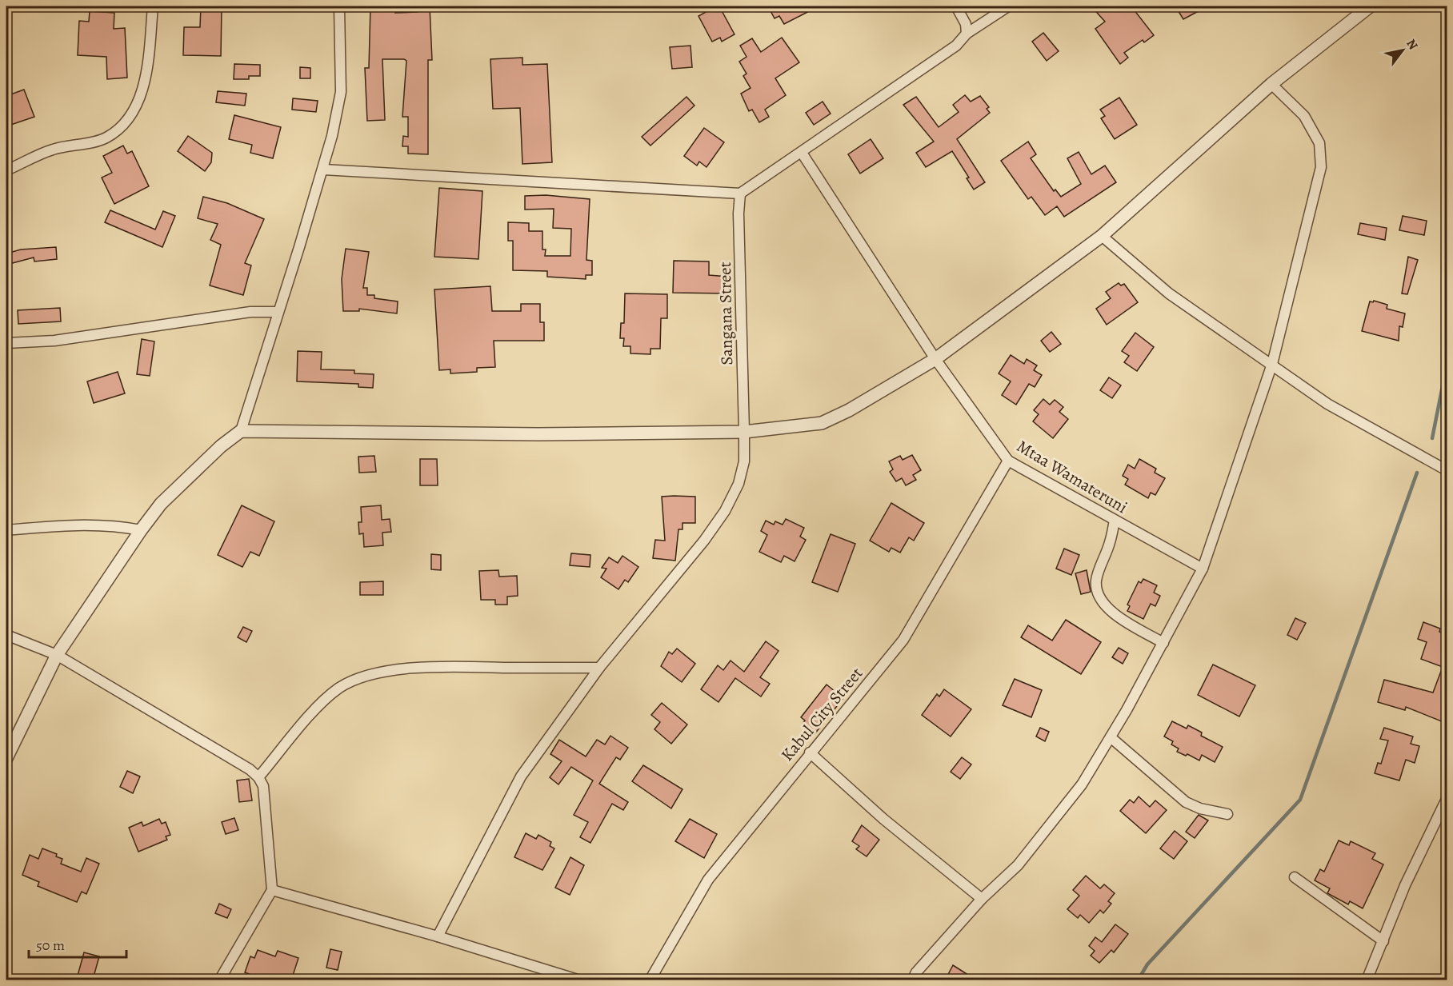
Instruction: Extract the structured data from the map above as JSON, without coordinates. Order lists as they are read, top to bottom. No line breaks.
{"streets":{"street":["Sangana Street","Mtaa Wamateruni","Kabul City Street"]},"crossings":[["Mtaa Wamateruni","Kabul City Street"]],"scale_bar":"50 m","north":"top right"}
